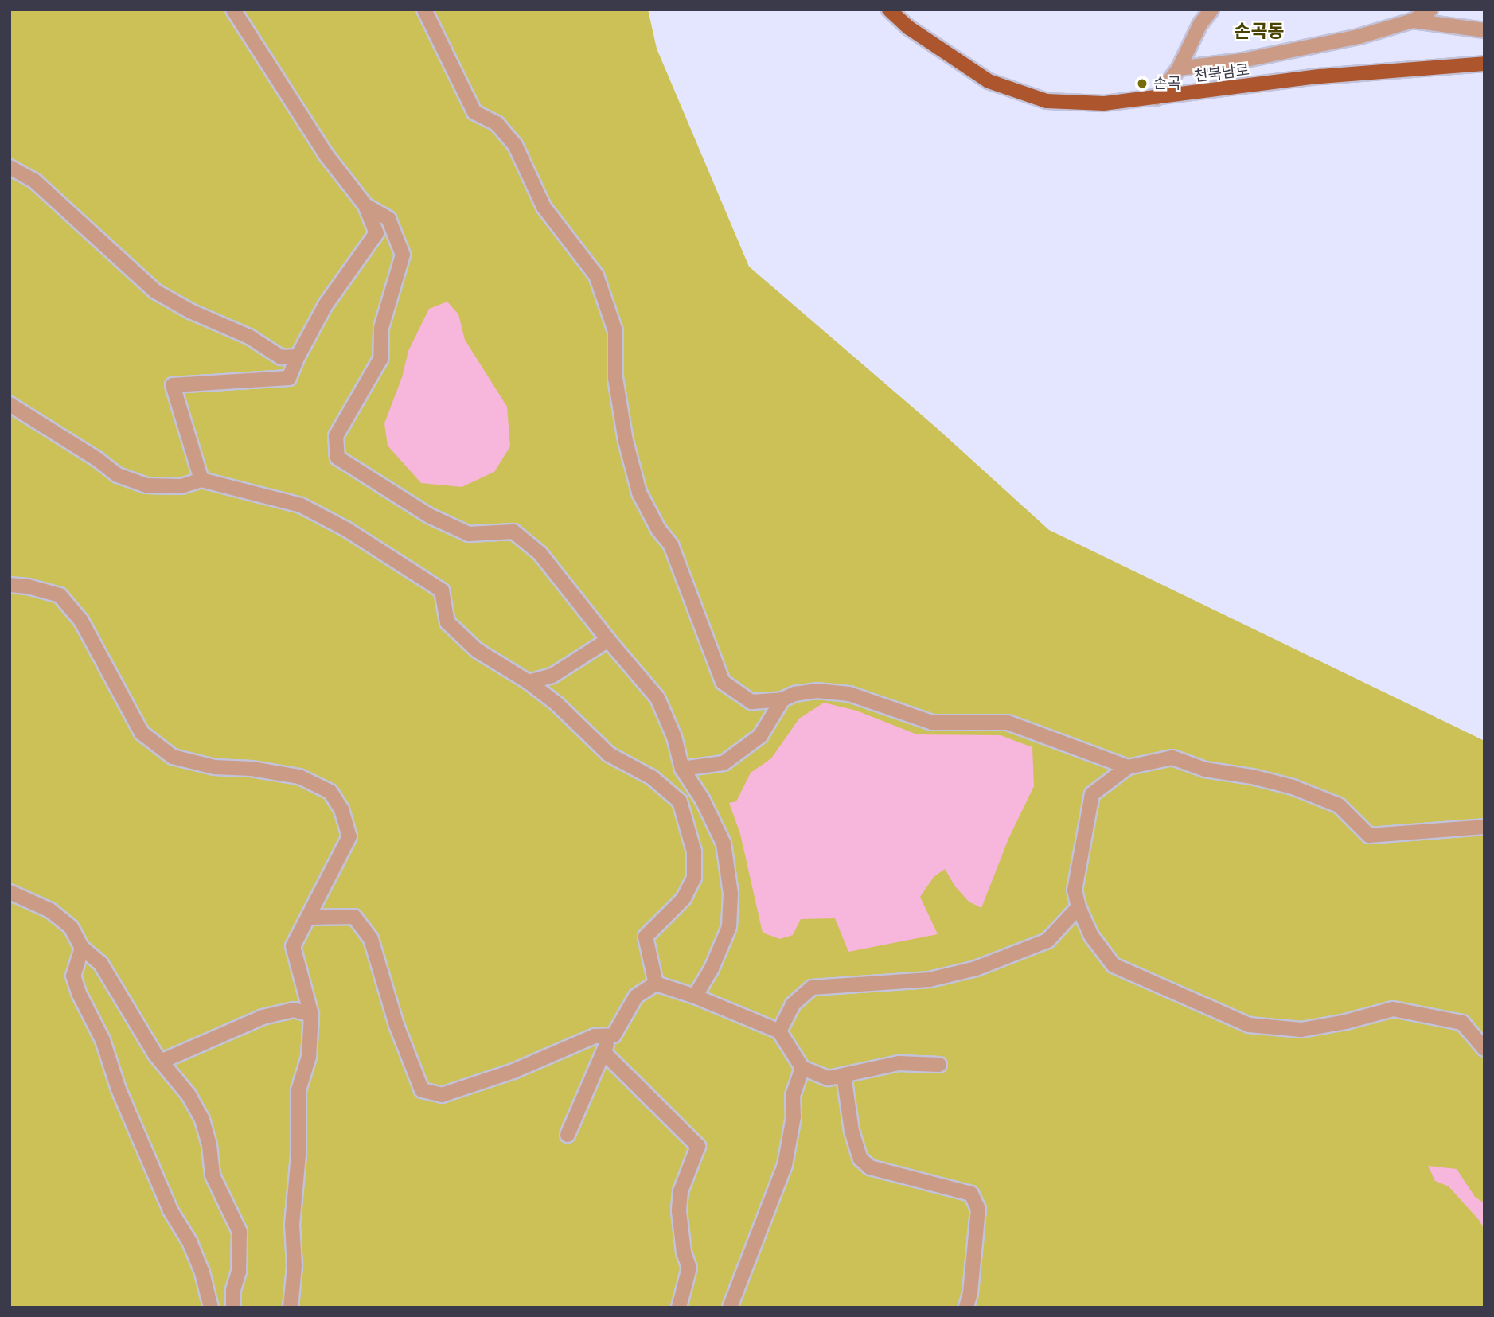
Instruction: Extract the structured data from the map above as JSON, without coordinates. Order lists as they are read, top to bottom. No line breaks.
{"streets":{"main road":["천북남로"]},"districts":["손곡동"],"places":["손곡"]}
